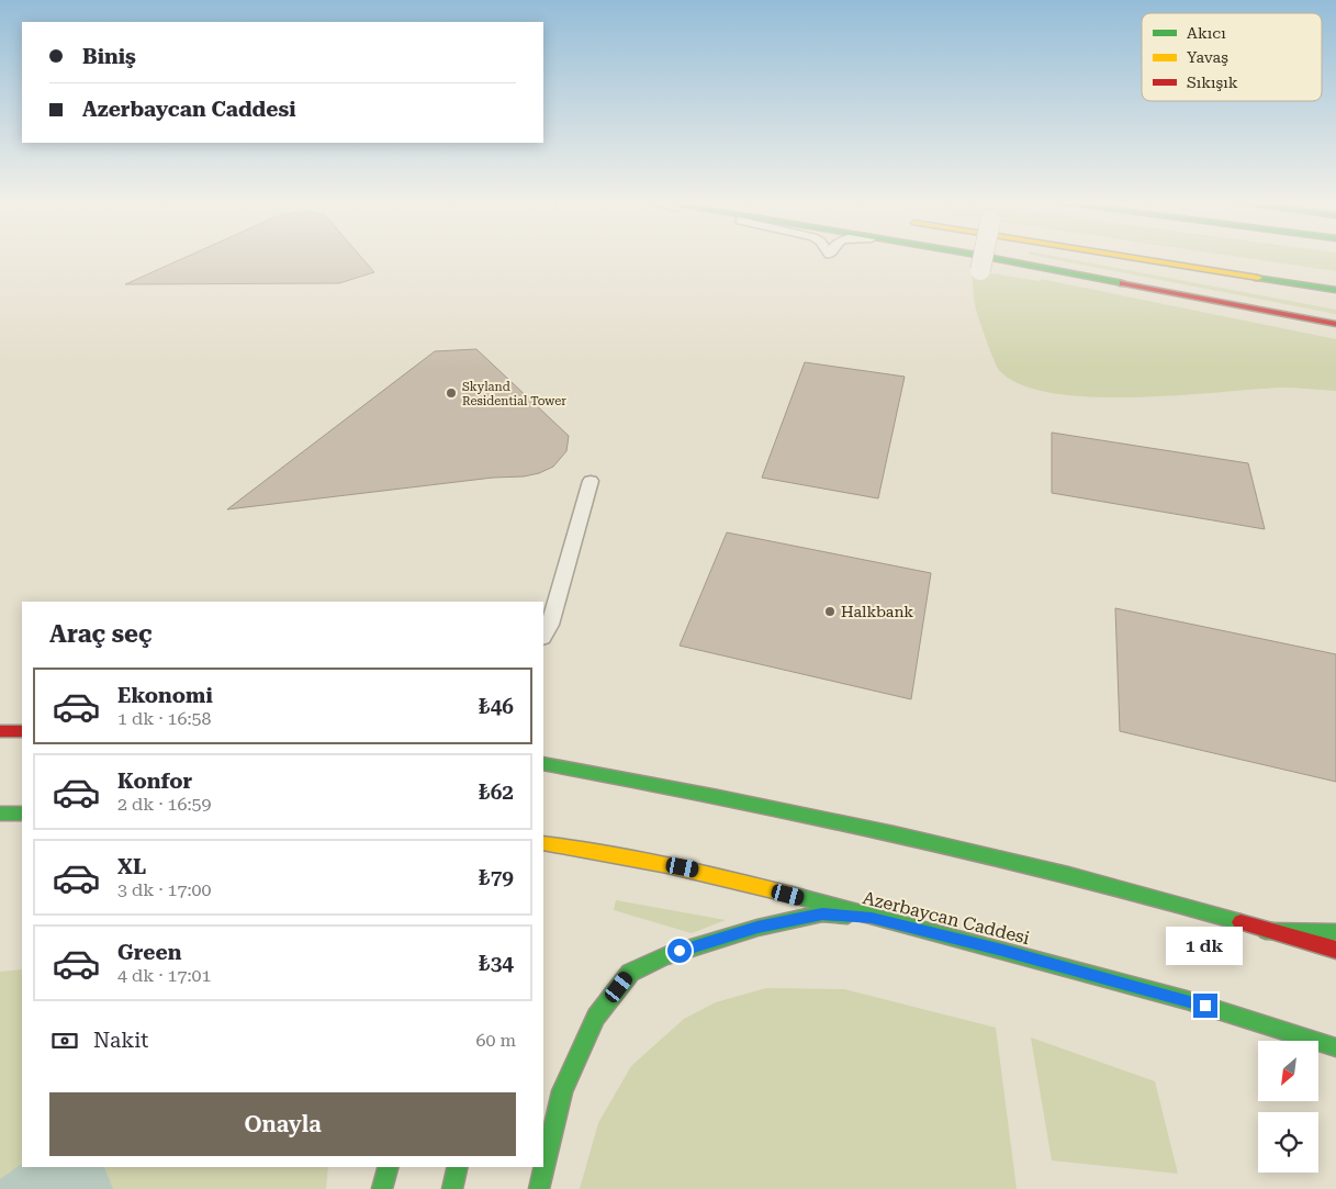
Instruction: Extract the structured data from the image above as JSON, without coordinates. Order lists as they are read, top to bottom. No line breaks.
{"streets":{"main road":["Azerbaycan Caddesi"]},"places":["Skyland Residential Tower","Halkbank"],"legend":["Akıcı","Yavaş","Sıkışık"],"north":"bottom left","page":{"banner":["Biniş","Azerbaycan Caddesi"],"heading":"Araç seç","list":[{"name":"Ekonomi","note":"1 dk · 16:58","value":"₺46"},{"name":"Konfor","note":"2 dk · 16:59","value":"₺62"},{"name":"XL","note":"3 dk · 17:00","value":"₺79"},{"name":"Green","note":"4 dk · 17:01","value":"₺34"}],"bubble":"1 dk","pay":["Nakit","60 m"],"buttons":"Onayla"}}
